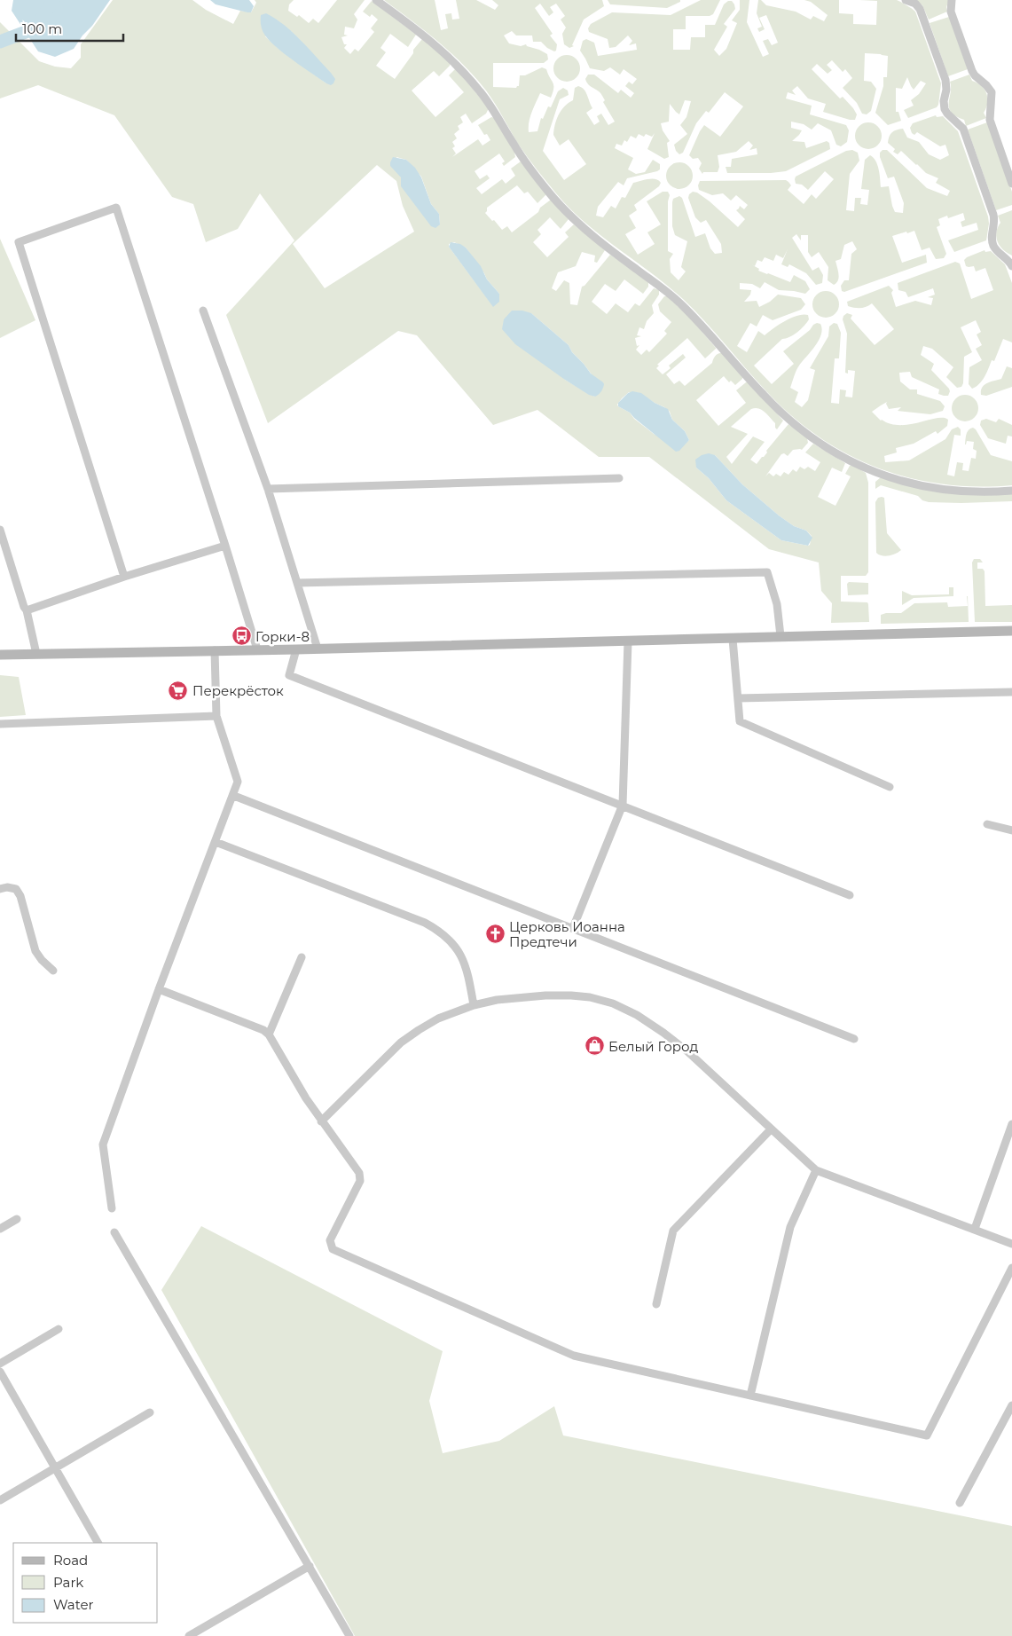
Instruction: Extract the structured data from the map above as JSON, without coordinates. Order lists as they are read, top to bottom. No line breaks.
{"places":{"bus stop":["Горки-8"],"supermarket":["Перекрёсток"],"church":["Церковь Иоанна Предтечи"],"shop":["Белый Город"]},"legend":["Road","Park","Water"],"scale_bar":"100 m"}
